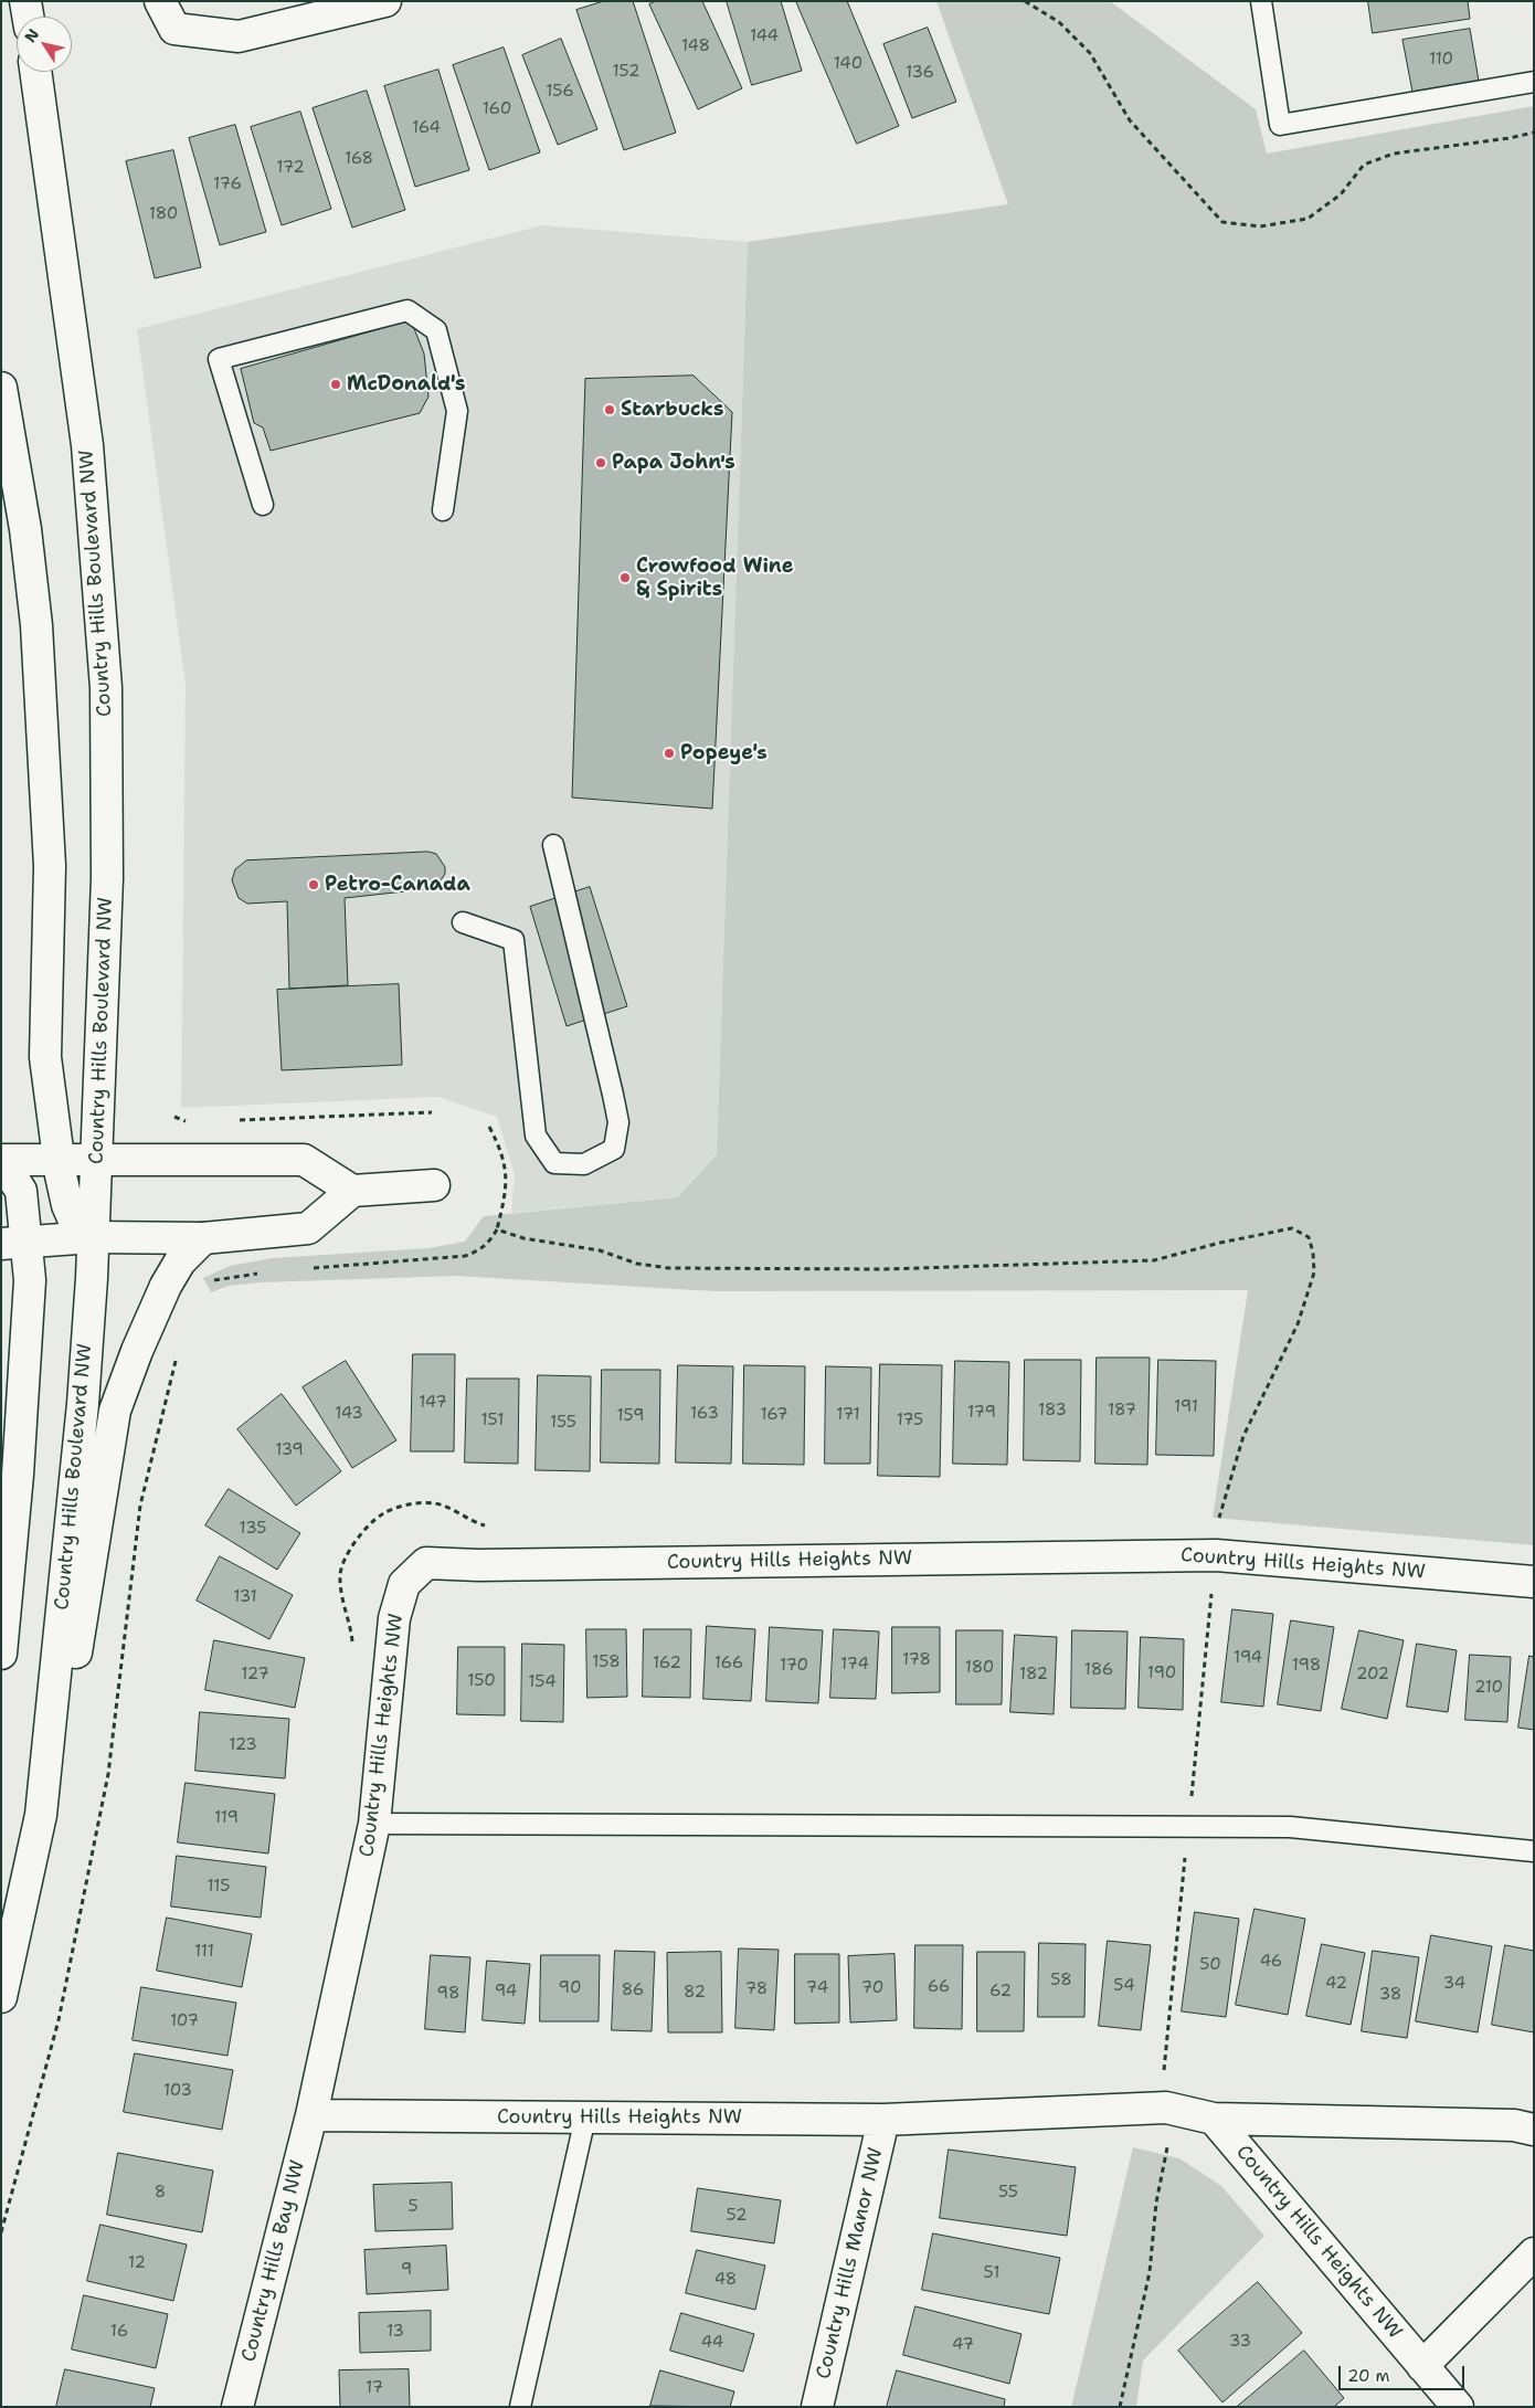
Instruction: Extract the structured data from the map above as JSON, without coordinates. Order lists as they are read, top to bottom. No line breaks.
{"streets":{"street":["Country Hills Boulevard NW","Country Hills Heights NW","Country Hills Bay NW","Country Hills Manor NW"]},"crossings":[["Country Hills Heights NW","Country Hills Bay NW"],["Country Hills Heights NW","Country Hills Manor NW"]],"places":["McDonald's","Starbucks","Papa John's","Crowfood Wine & Spirits","Popeye's","Petro-Canada"],"house_numbers":["144","148","110","140","152","136","156","160","164","168","172","176","180","147","191","183","187","179","143","163","167","171","159","151","175","155","139","135","131","194","178","158","162","166","174","170","198","180","186","190","127","182","202","150","154","210","123","119","115","111","46","50","58","42","34","54","66","90","74","70","78","86","94","62","82","98","38","107","103","8","55","5","52","12","9","51","48","16","13","33","44","47","17"],"scale_bar":"20 m","north":"top left"}
